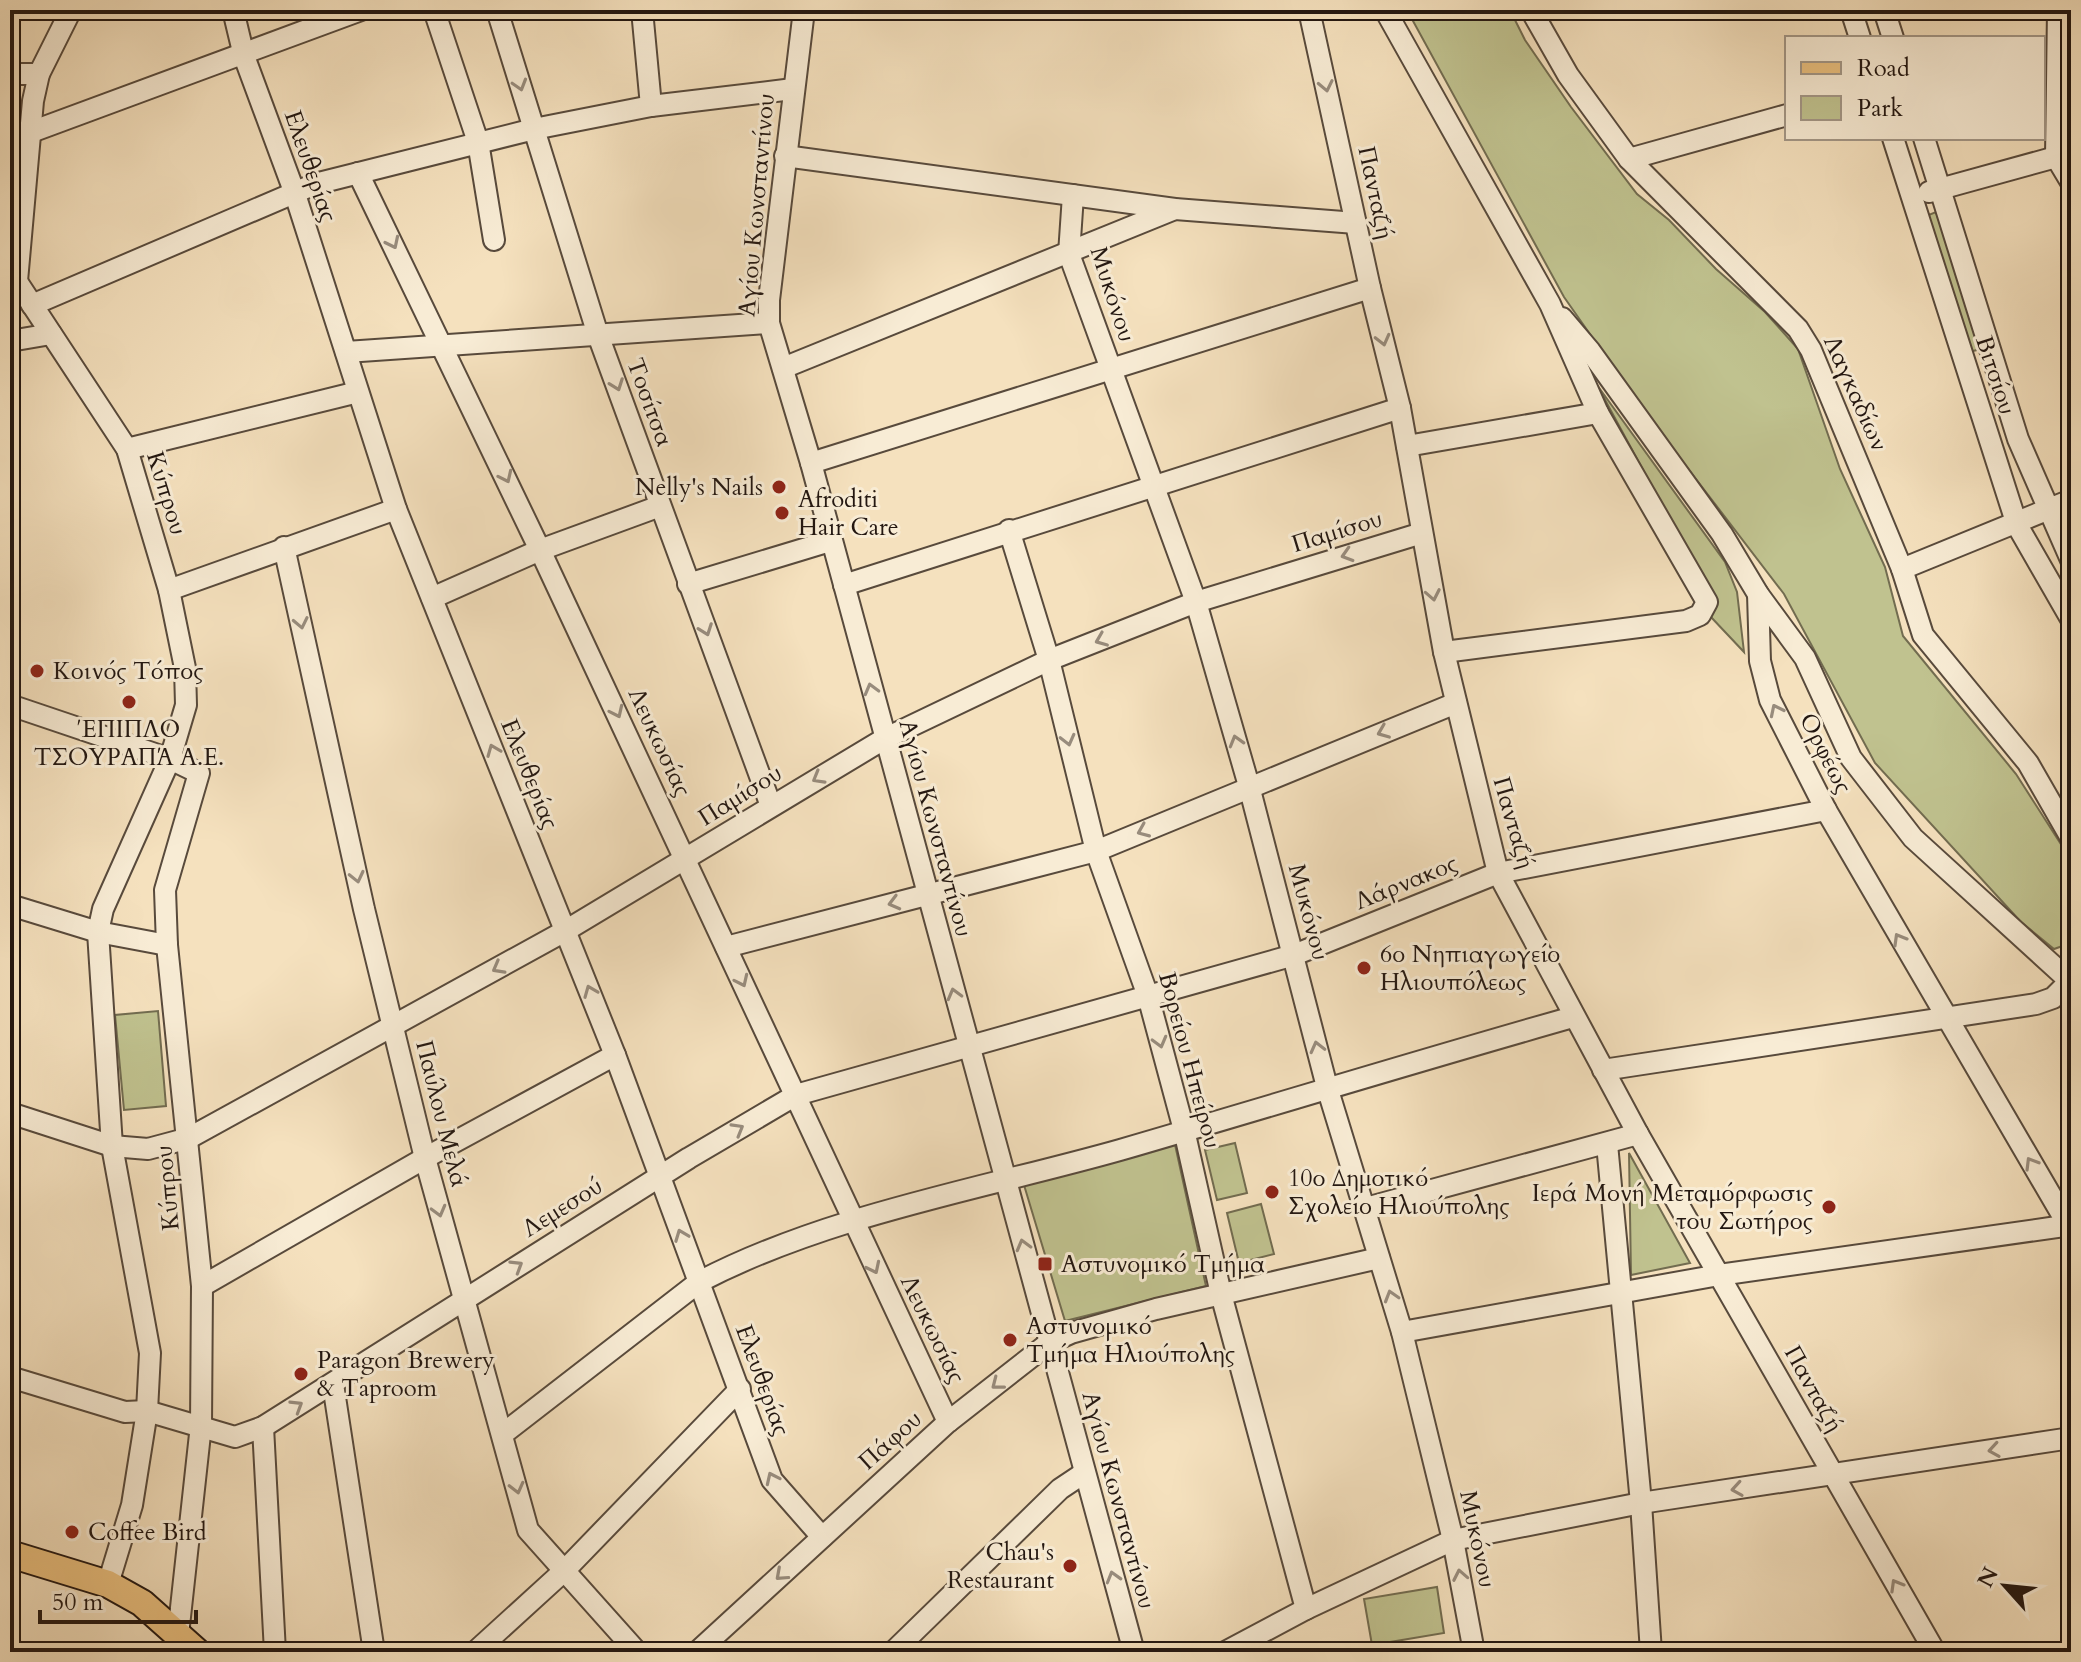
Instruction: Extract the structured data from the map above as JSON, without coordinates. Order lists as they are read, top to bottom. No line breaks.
{"streets":{"street":["Ελευθερίας","Πανταζή","Αγίου Κωνσταντίνου","Μυκόνου","Βιτσίου","Λαγκαδίων","Τοσίτσα","Κύπρου","Παμίσου","Λευκωσίας","Ορφέως","Λάρνακος","Βορείου Ηπείρου","Παύλου Μελά","Λεμεσού","Πάφου"]},"crossings":[["Ελευθερίας","Παμίσου"],["Ελευθερίας","Λεμεσού"],["Ελευθερίας","Πάφου"],["Πανταζή","Παμίσου"],["Πανταζή","Ορφέως"],["Πανταζή","Λάρνακος"],["Αγίου Κωνσταντίνου","Παμίσου"],["Αγίου Κωνσταντίνου","Λάρνακος"],["Αγίου Κωνσταντίνου","Λεμεσού"],["Αγίου Κωνσταντίνου","Πάφου"],["Μυκόνου","Παμίσου"],["Μυκόνου","Λάρνακος"],["Μυκόνου","Πάφου"],["Τοσίτσα","Παμίσου"],["Κύπρου","Παμίσου"],["Κύπρου","Λεμεσού"],["Παμίσου","Λευκωσίας"],["Παμίσου","Βορείου Ηπείρου"],["Παμίσου","Παύλου Μελά"],["Λευκωσίας","Λεμεσού"],["Λευκωσίας","Πάφου"],["Ορφέως","Λάρνακος"],["Λάρνακος","Βορείου Ηπείρου"],["Λάρνακος","Λεμεσού"],["Βορείου Ηπείρου","Πάφου"],["Παύλου Μελά","Λεμεσού"]],"one_way":["Ελευθερίας","Αγίου Κωνσταντίνου","Λευκωσίας","Παύλου Μελά"],"places":{"other":["Nelly's Nails","Afroditi Hair Care","Κοινός Τόπος","ΈΠΙΠΛΟ ΤΣΟΥΡΑΠΆ Α.Ε.","6ο Νηπιαγωγείο Ηλιουπόλεως","10ο Δημοτικό Σχολείο Ηλιούπολης","Ιερά Μονή Μεταμόρφωσις του Σωτήρος","Αστυνομικό Τμήμα Ηλιούπολης","Paragon Brewery & Taproom","Coffee Bird","Chau's Restaurant"],"transit":["Αστυνομικό Τμήμα"]},"legend":["Road","Park"],"scale_bar":"50 m","north":"top left"}
